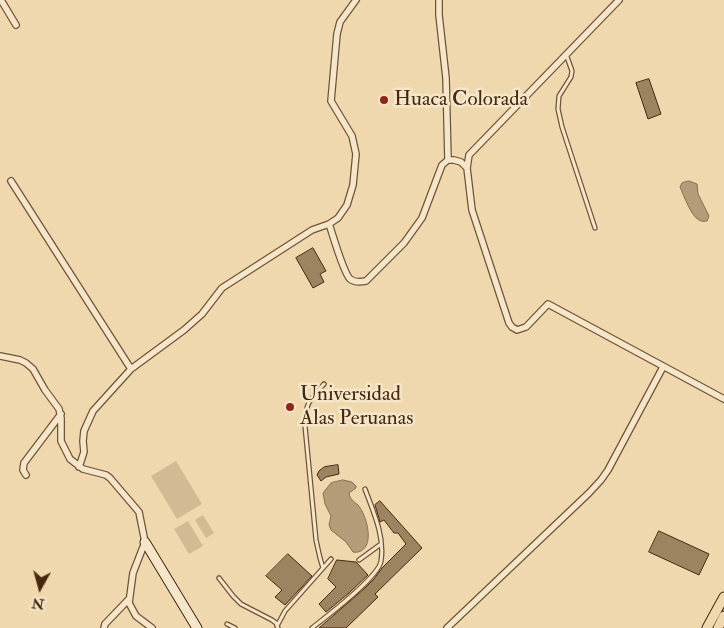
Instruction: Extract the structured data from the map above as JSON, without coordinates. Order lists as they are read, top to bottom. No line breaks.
{"places":["Huaca Colorada","Universidad Alas Peruanas"],"north":"bottom"}
